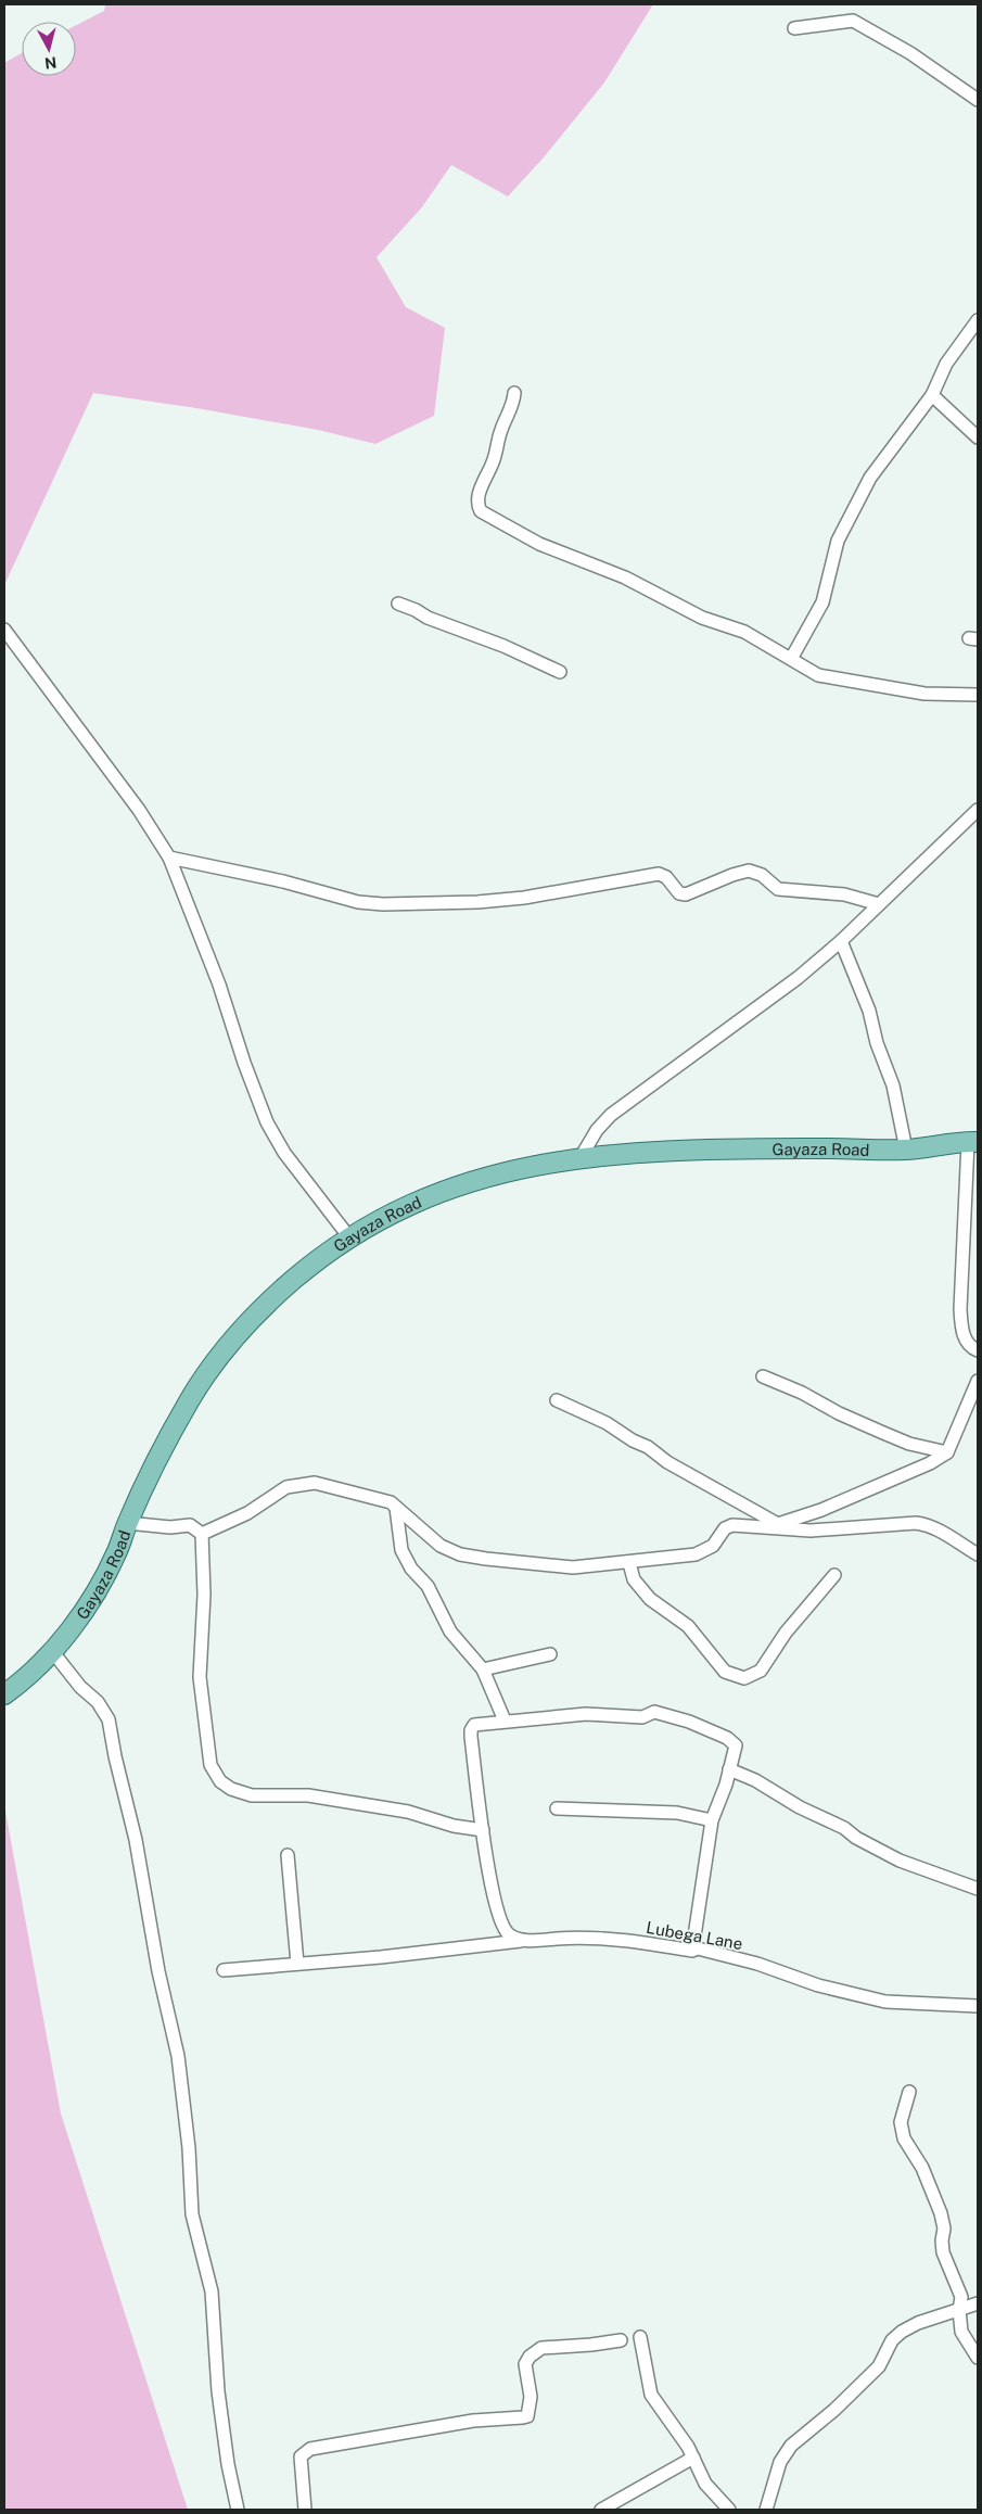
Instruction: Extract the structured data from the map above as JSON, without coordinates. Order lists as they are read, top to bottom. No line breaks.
{"streets":{"main road":["Gayaza Road"],"street":["Lubega Lane"]},"north":"bottom"}
